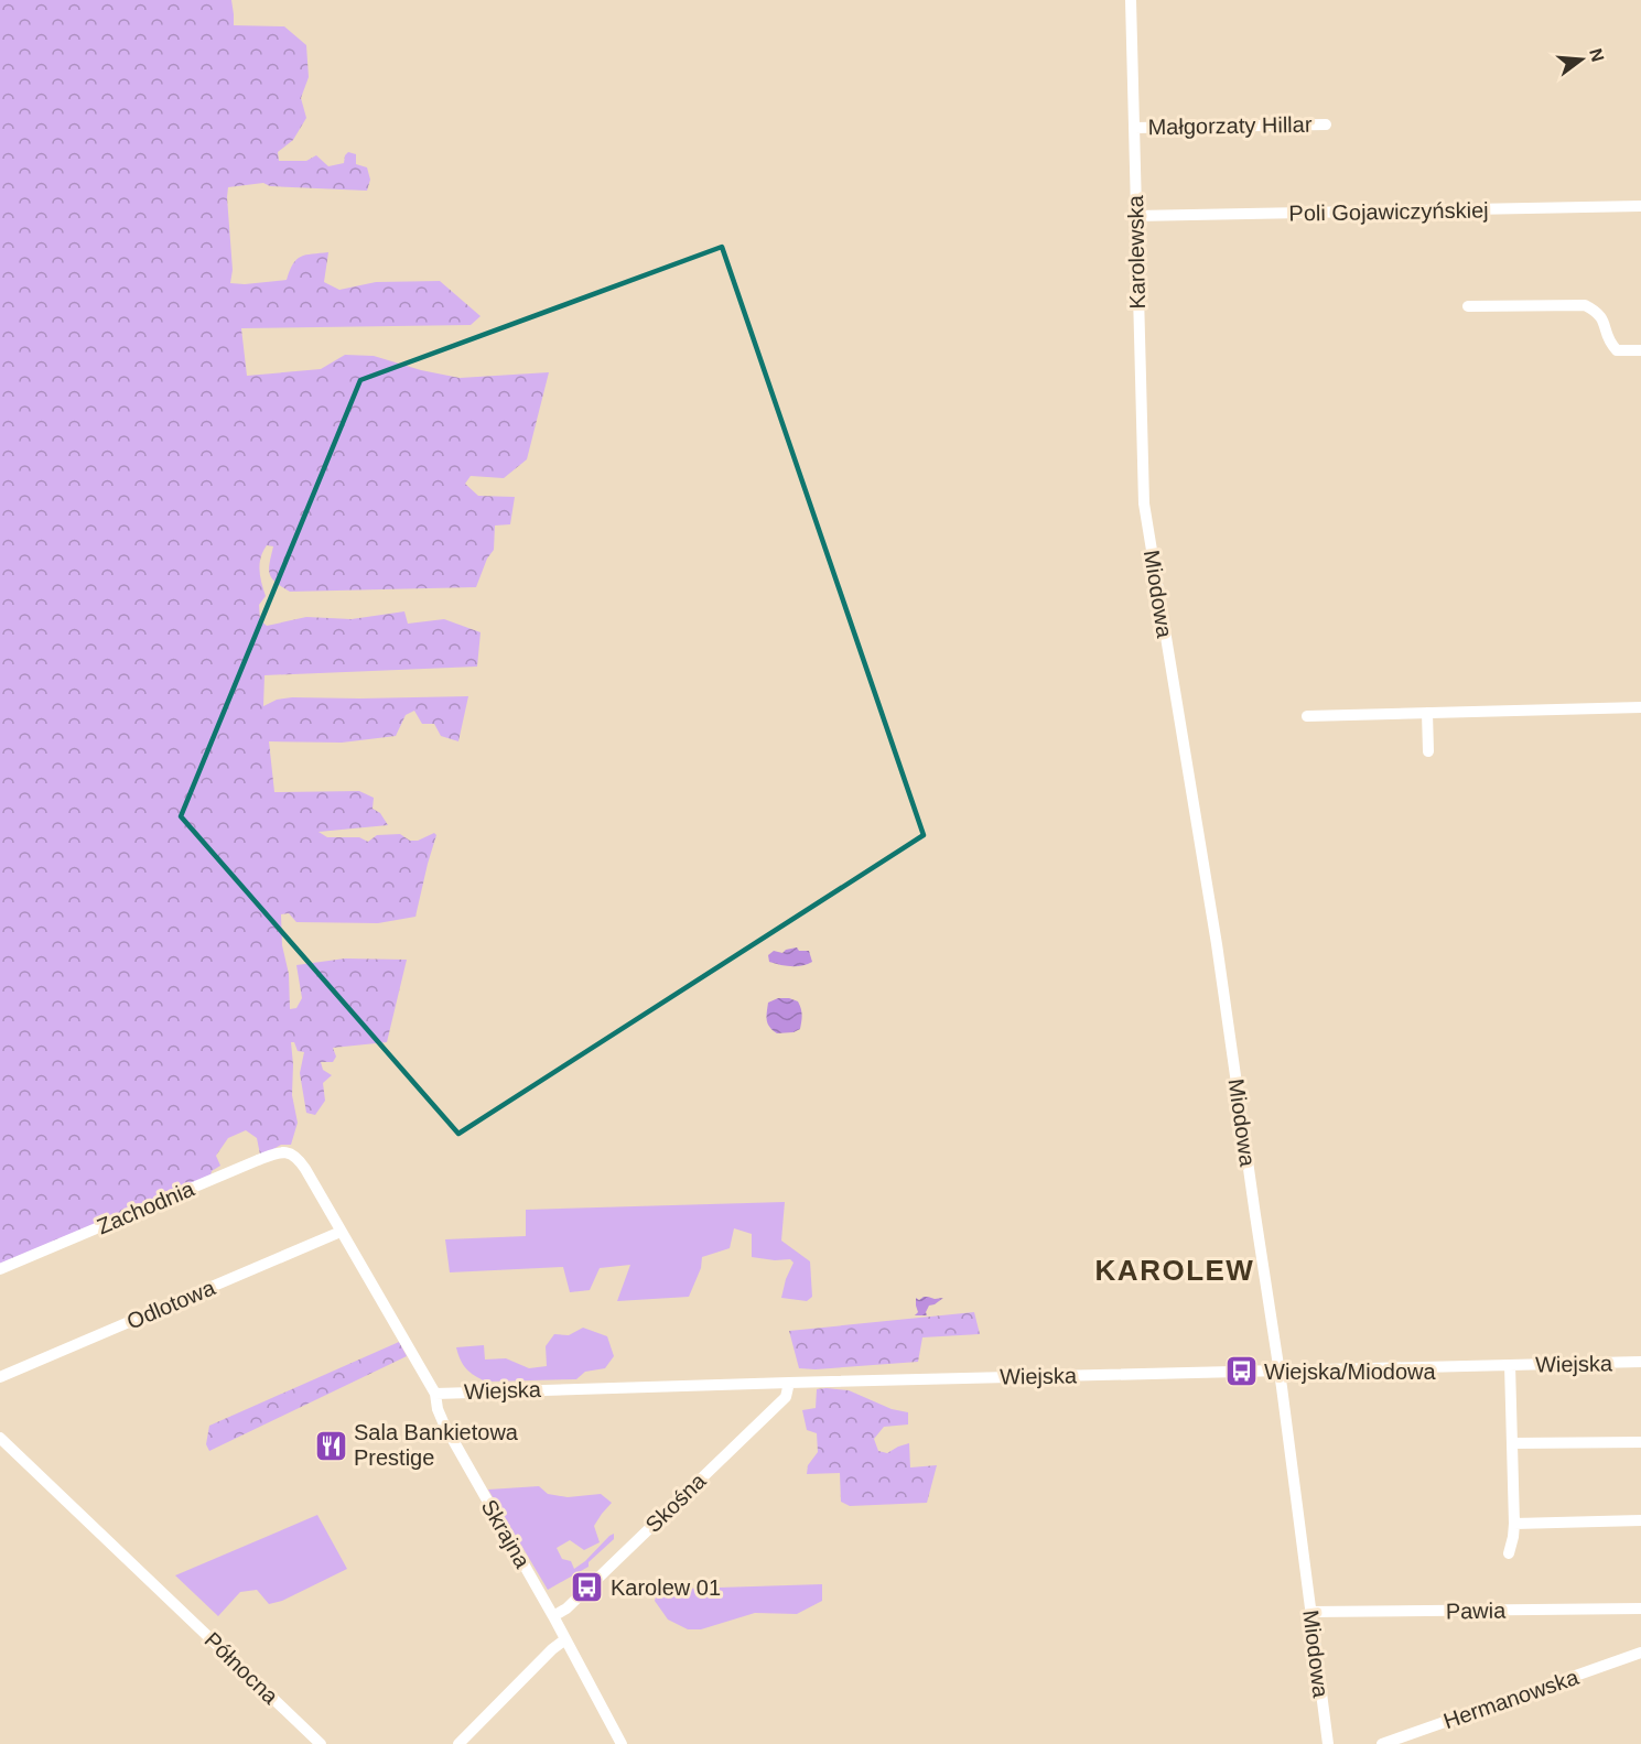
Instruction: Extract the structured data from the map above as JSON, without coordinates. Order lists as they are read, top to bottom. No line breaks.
{"streets":{"street":["Małgorzaty Hillar","Poli Gojawiczyńskiej","Karolewska","Miodowa","Zachodnia","Odlotowa","Wiejska","Skośna","Skrajna","Pawia","Północna","Hermanowska"]},"crossings":[["Małgorzaty Hillar","Karolewska"],["Poli Gojawiczyńskiej","Karolewska"],["Karolewska","Miodowa"],["Miodowa","Wiejska"],["Miodowa","Pawia"],["Zachodnia","Skrajna"],["Odlotowa","Skrajna"],["Wiejska","Skośna"],["Wiejska","Skrajna"],["Skośna","Skrajna"]],"districts":["KAROLEW"],"places":{"bus stop":["Wiejska/Miodowa","Karolew 01"],"restaurant":["Sala Bankietowa Prestige"]},"north":"right"}
